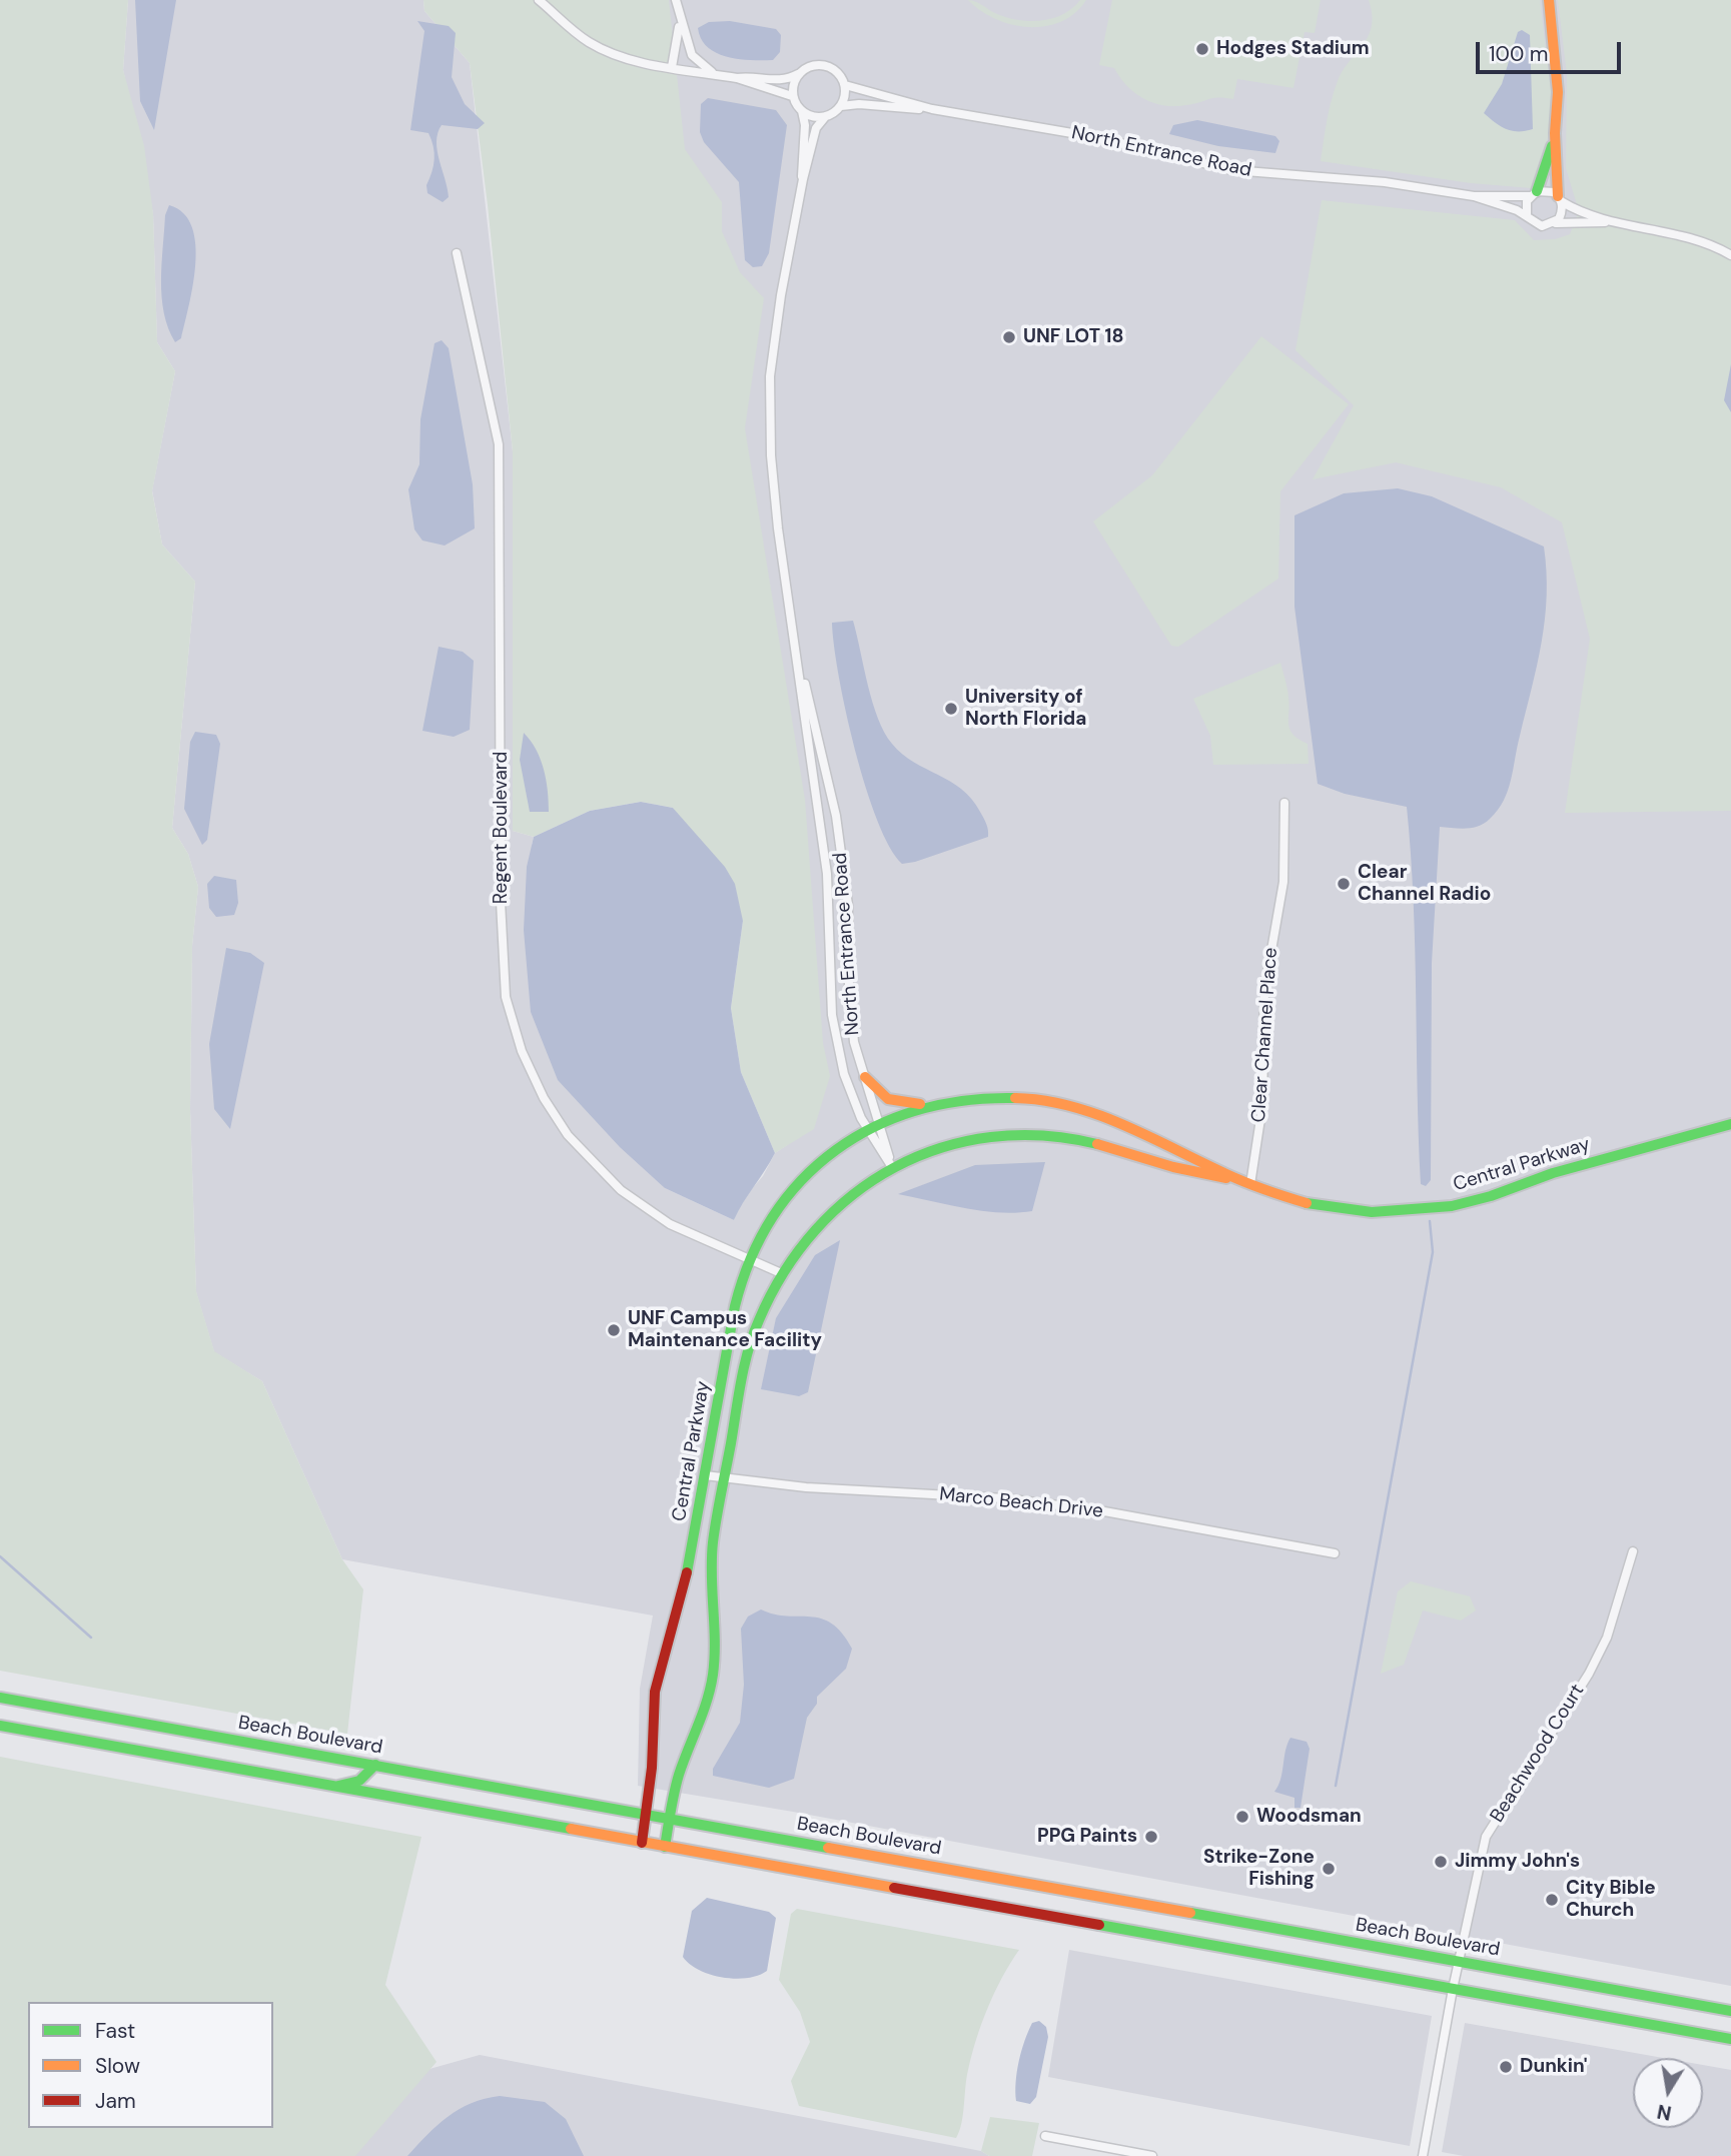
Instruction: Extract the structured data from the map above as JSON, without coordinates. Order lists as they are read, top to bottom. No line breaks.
{"streets":{"main road":["Central Parkway","Beach Boulevard"],"street":["North Entrance Road","Regent Boulevard","Clear Channel Place","Marco Beach Drive","Beachwood Court"]},"crossings":[["North Entrance Road","Central Parkway"],["Regent Boulevard","Central Parkway"],["Clear Channel Place","Central Parkway"],["Central Parkway","Marco Beach Drive"],["Central Parkway","Beach Boulevard"],["Beach Boulevard","Beachwood Court"]],"places":["Hodges Stadium","UNF LOT 18","University of North Florida","Clear Channel Radio","UNF Campus Maintenance Facility","Woodsman","PPG Paints","Jimmy John's","Strike-Zone Fishing","City Bible Church","Dunkin'"],"legend":["Fast","Slow","Jam"],"scale_bar":"100 m","north":"bottom"}
